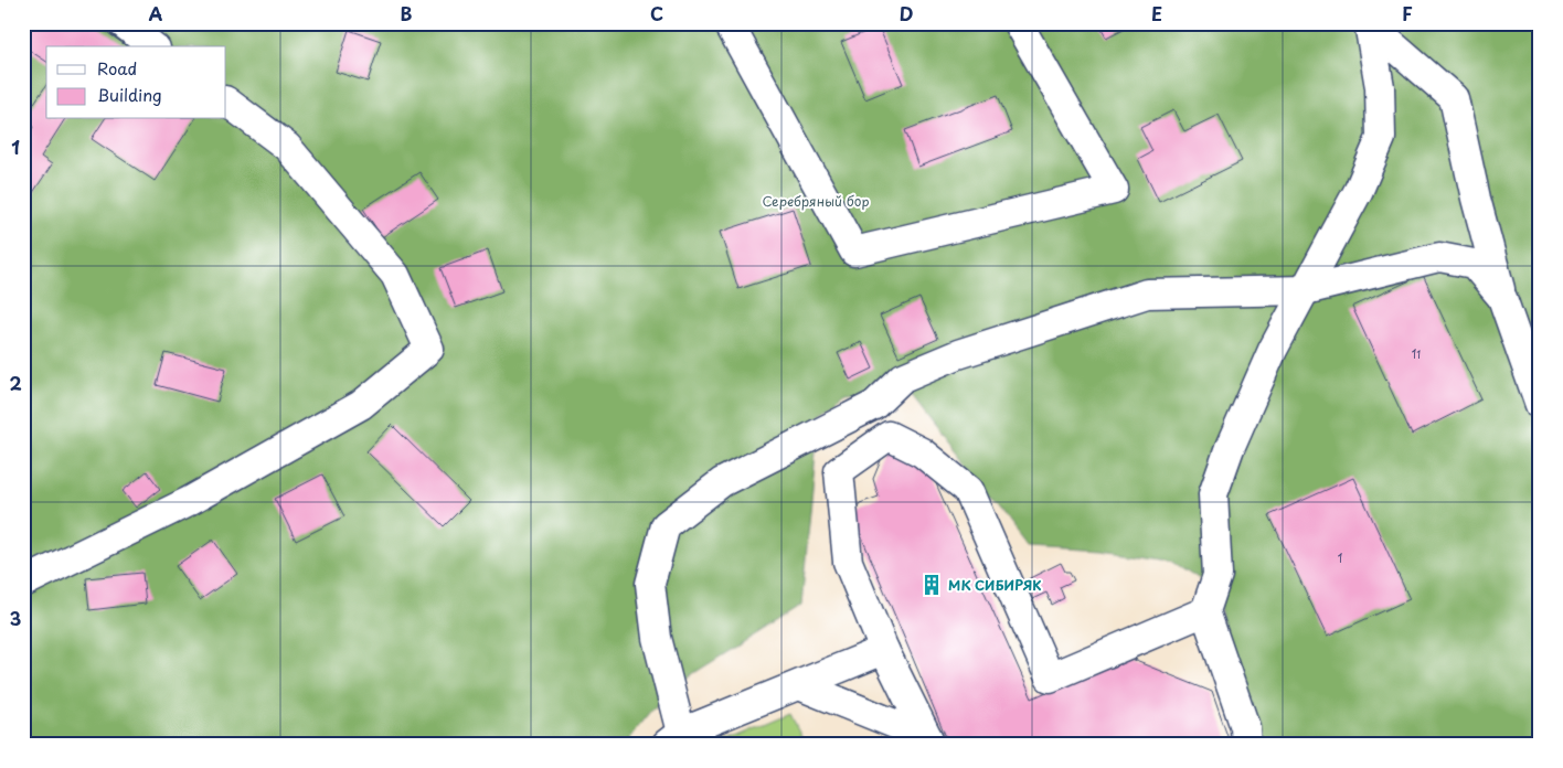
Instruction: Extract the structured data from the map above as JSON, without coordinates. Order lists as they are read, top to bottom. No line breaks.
{"parks":["Серебряный бор"],"places":{"building":["МК СИБИРЯК"]},"house_numbers":["11","1"],"legend":["Road","Building"],"grid":{"columns":["A","B","C","D","E","F"],"rows":["1","2","3"]}}
